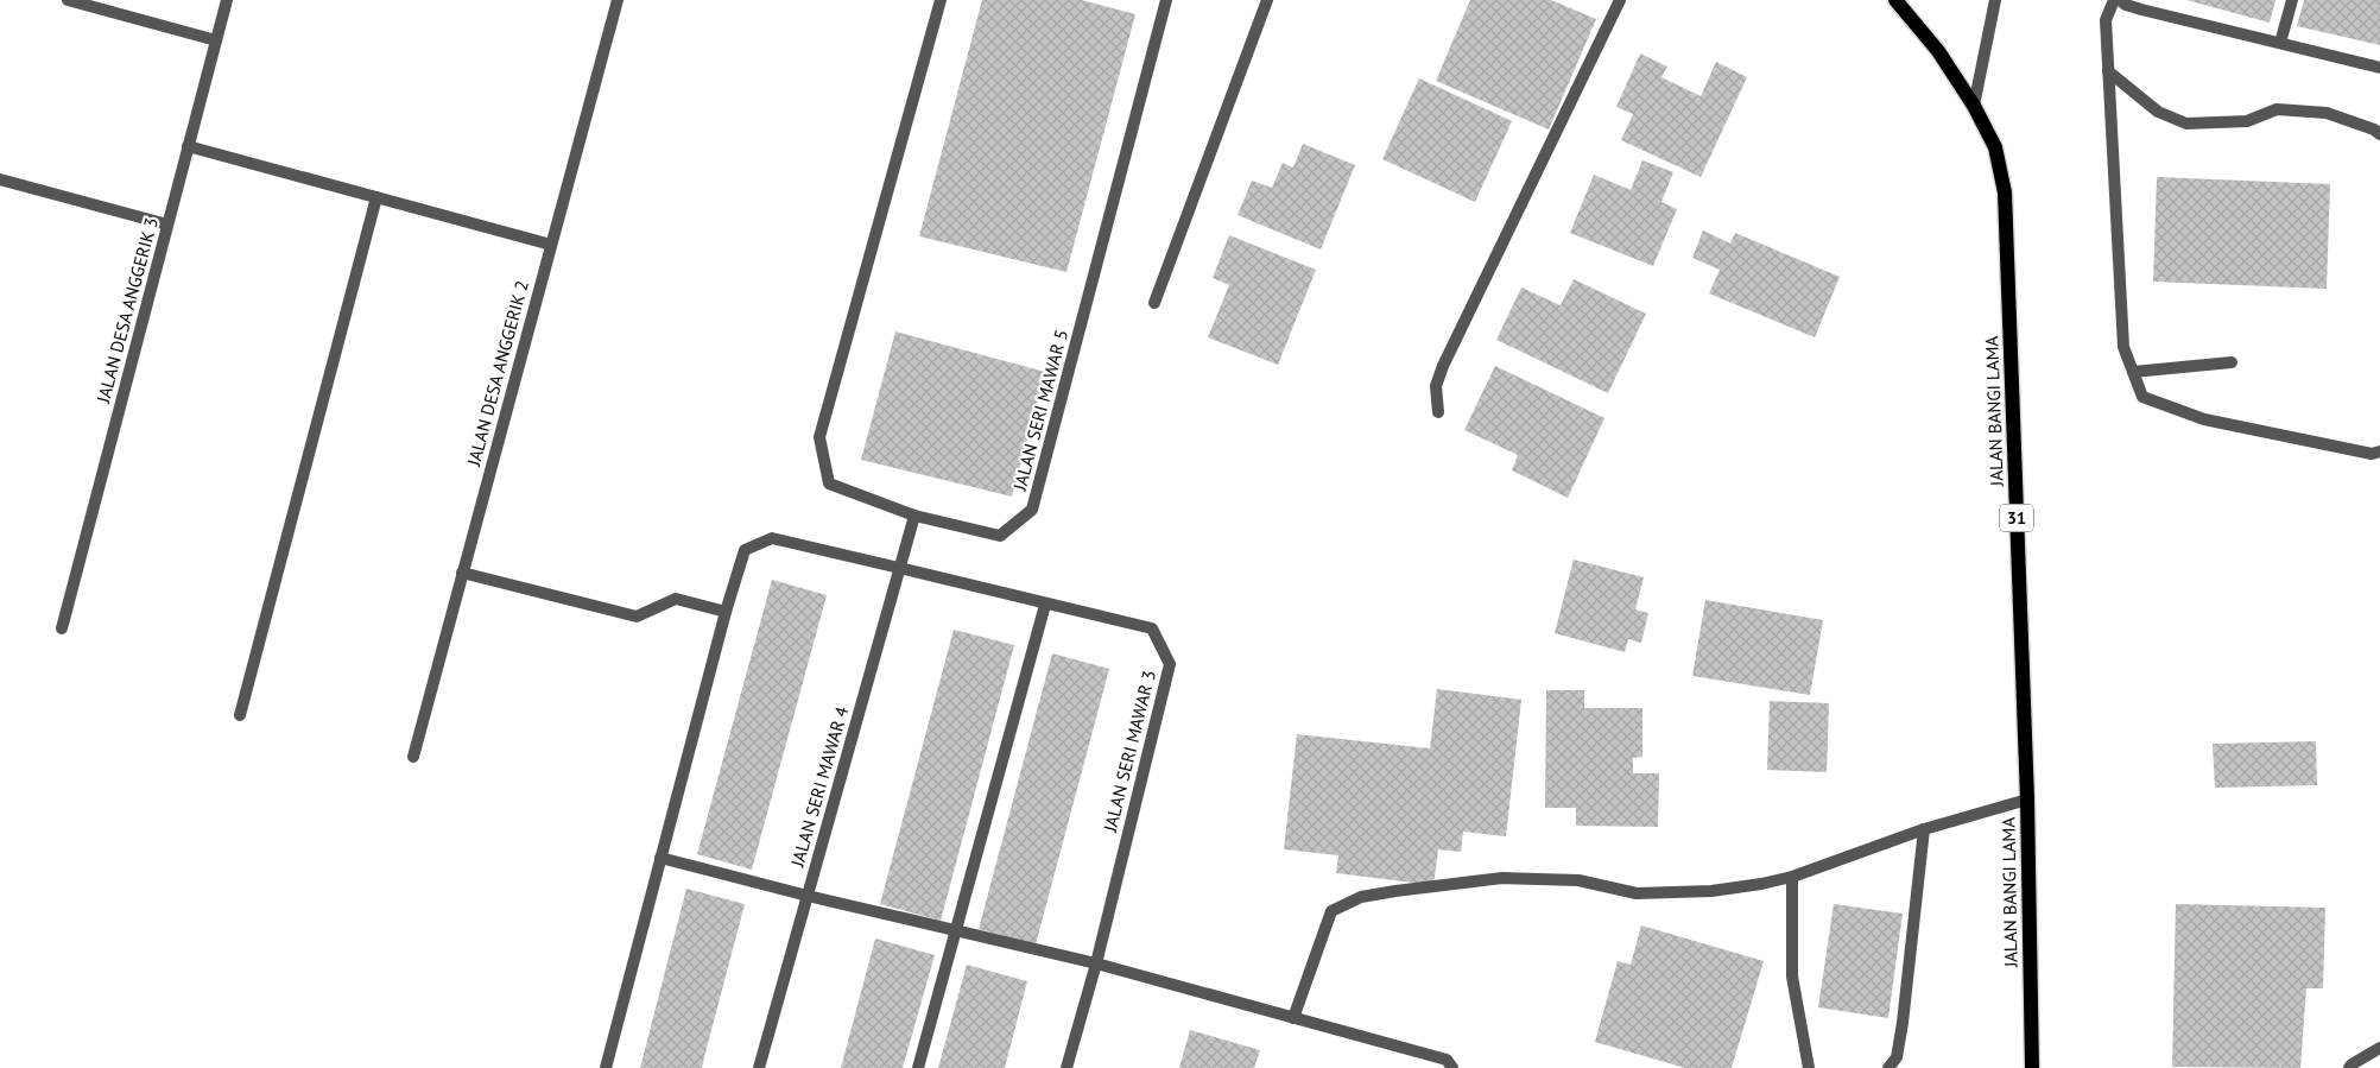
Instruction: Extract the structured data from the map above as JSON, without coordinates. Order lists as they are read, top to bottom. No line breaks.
{"streets":{"main road":["JALAN BANGI LAMA","31"],"street":["JALAN DESA ANGGERIK 3","JALAN DESA ANGGERIK 2","JALAN SERI MAWAR 5","JALAN SERI MAWAR 3","JALAN SERI MAWAR 4"]},"crossings":[["JALAN SERI MAWAR 5","JALAN SERI MAWAR 4"],["JALAN SERI MAWAR 3","JALAN SERI MAWAR 4"]]}
